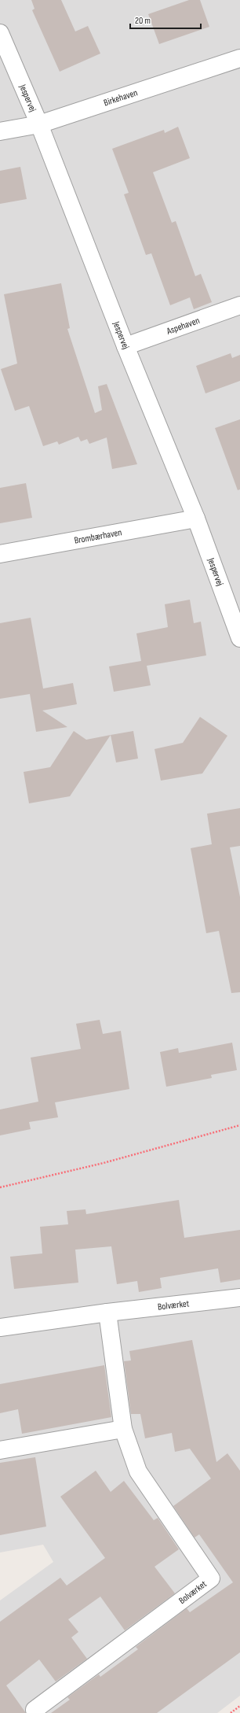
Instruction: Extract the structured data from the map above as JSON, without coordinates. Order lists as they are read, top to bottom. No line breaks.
{"streets":{"street":["Jespervej","Birkehaven","Aspehaven","Brombærhaven","Bolværket"]},"crossings":[["Jespervej","Birkehaven"],["Jespervej","Aspehaven"],["Jespervej","Brombærhaven"]],"scale_bar":"20 m"}
